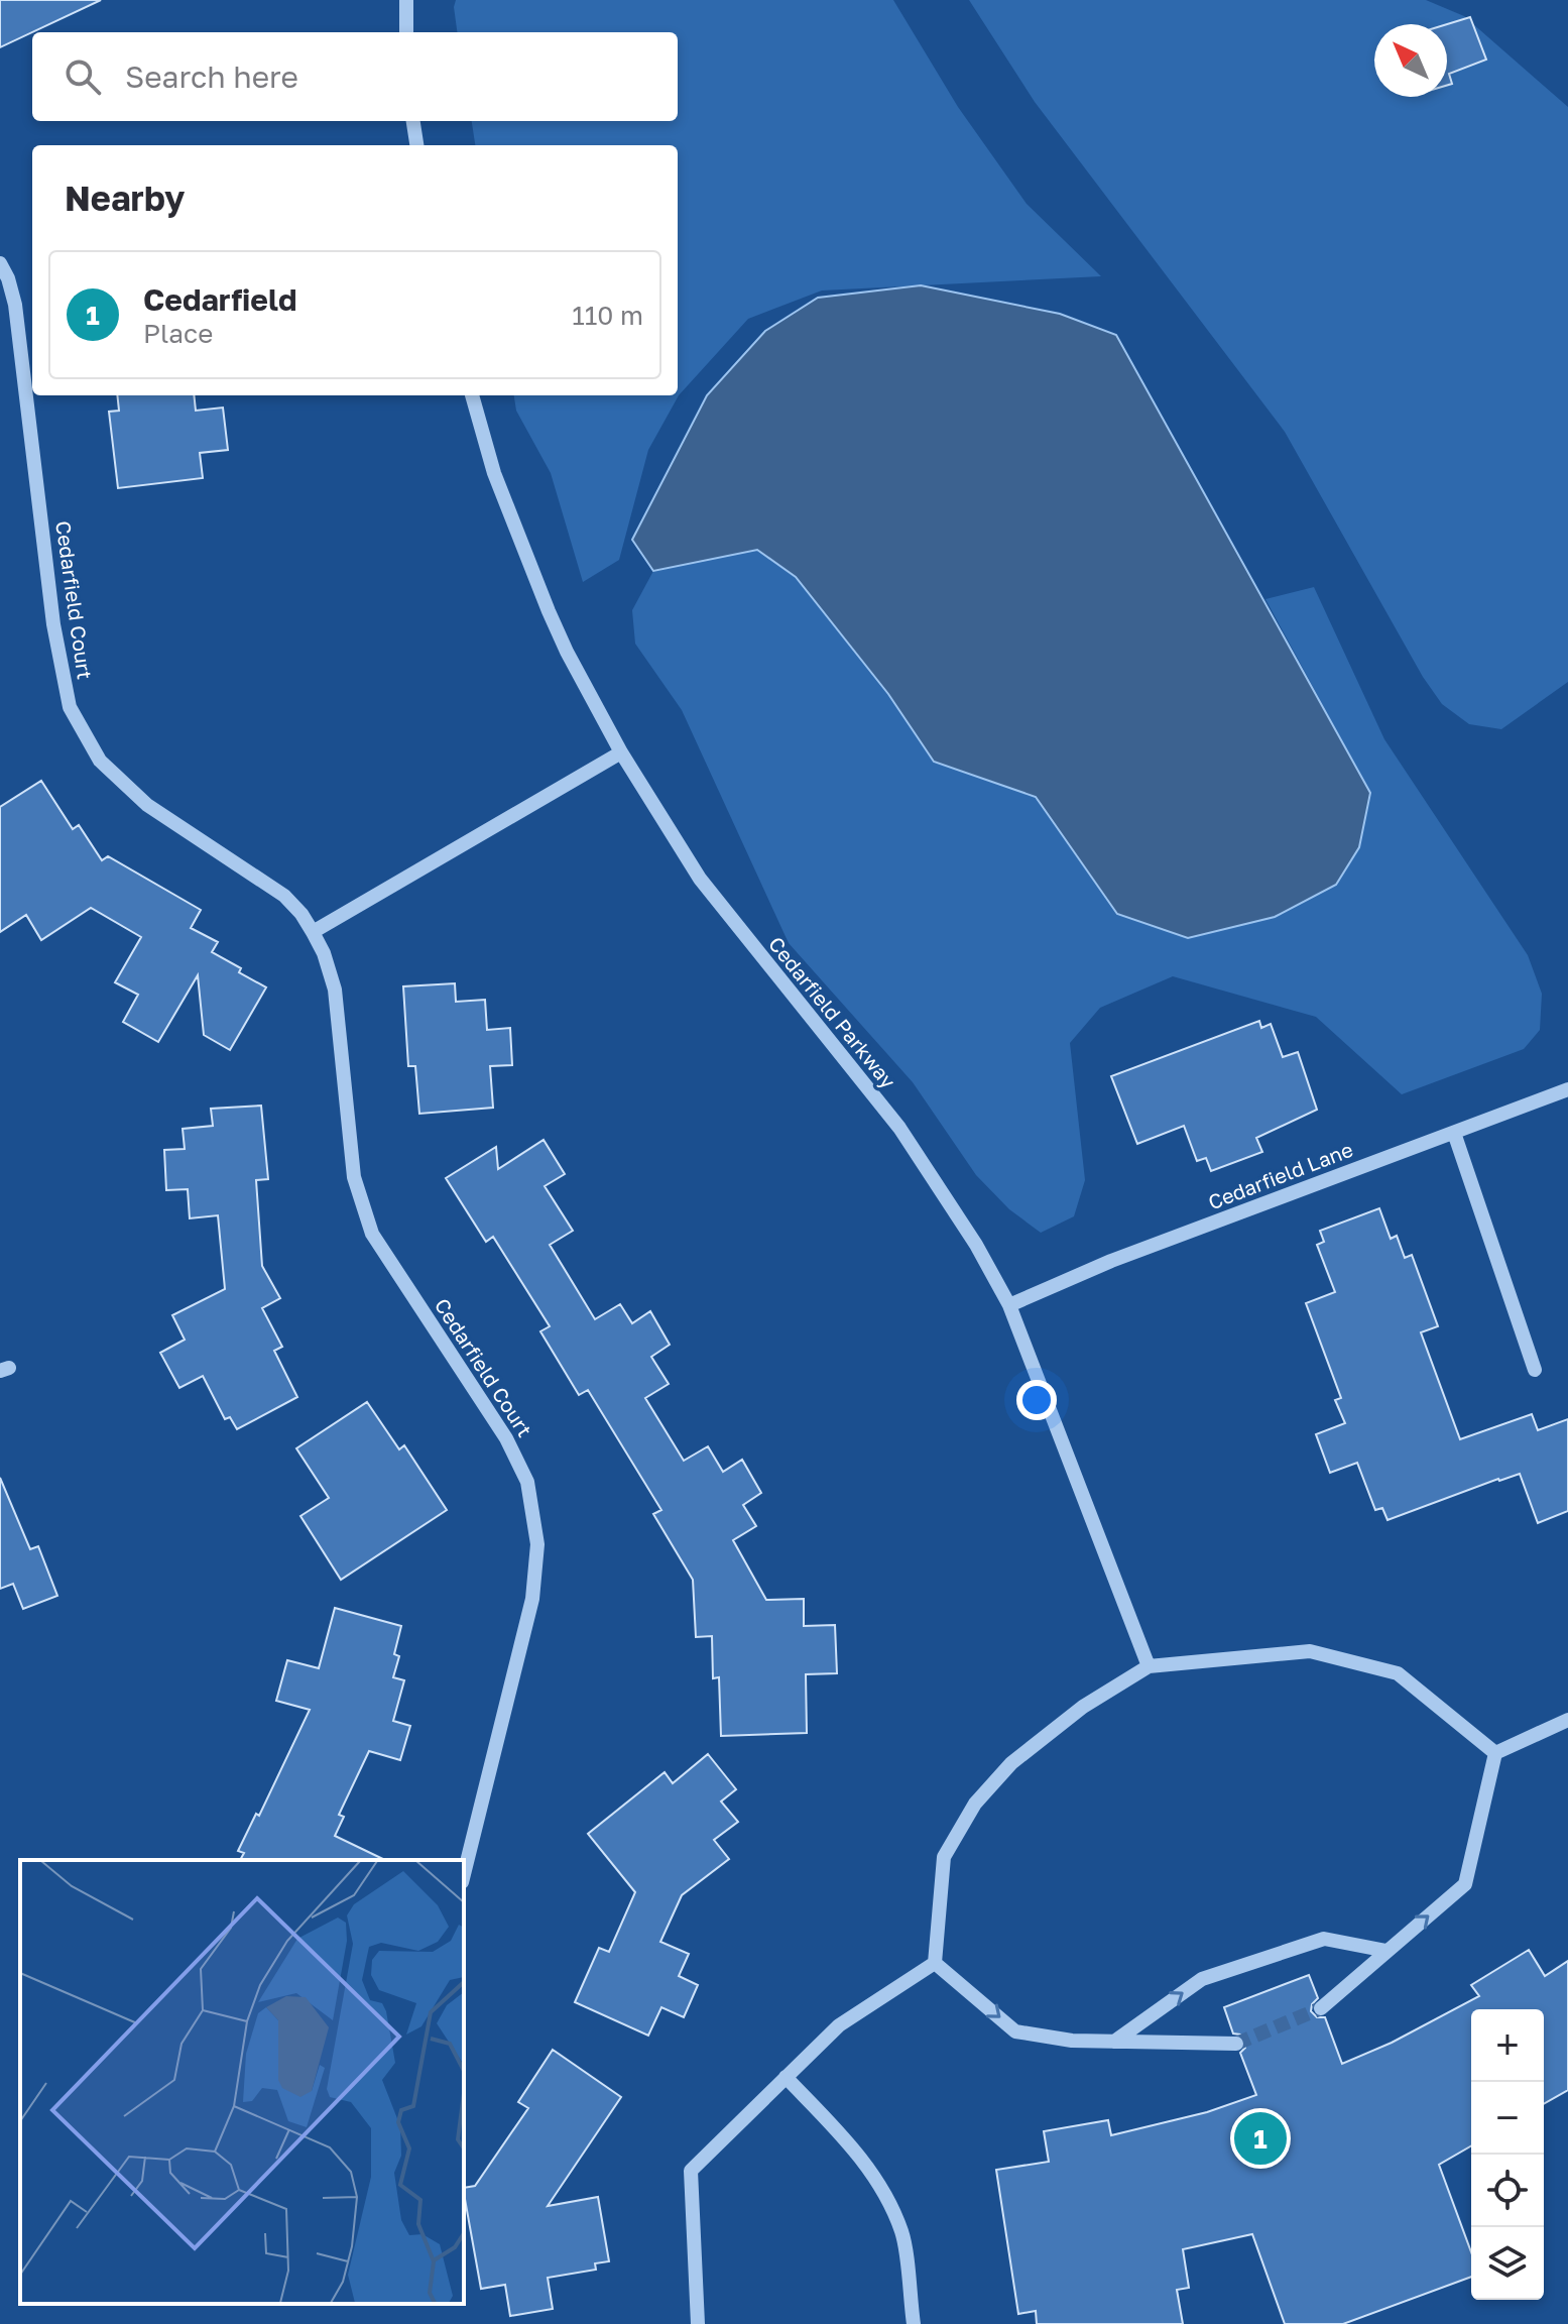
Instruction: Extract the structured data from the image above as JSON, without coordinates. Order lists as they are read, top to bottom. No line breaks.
{"streets":{"street":["Cedarfield Court","Cedarfield Parkway","Cedarfield Lane"]},"crossings":[["Cedarfield Parkway","Cedarfield Lane"]],"north":"top left","page":{"search":"Search here","heading":"Nearby","list":[{"mark":"1","name":"Cedarfield","note":"Place","value":"110 m"}],"map_buttons":["+","−"],"pins":"1"}}
